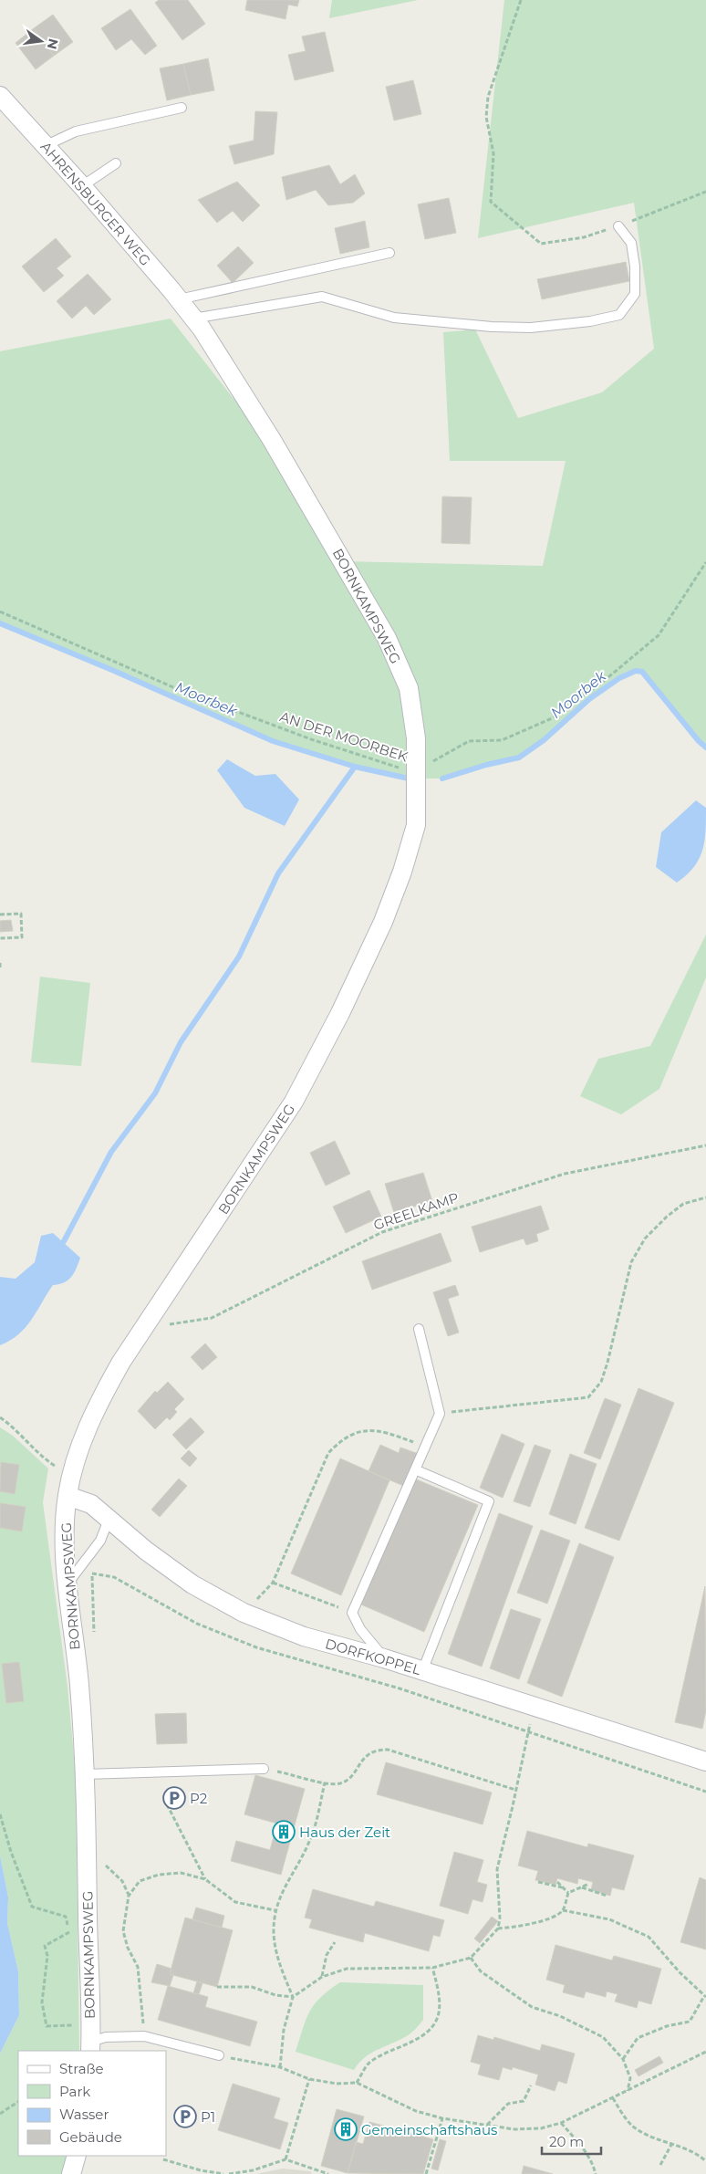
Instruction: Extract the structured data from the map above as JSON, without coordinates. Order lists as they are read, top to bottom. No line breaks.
{"streets":{"street":["AHRENSBURGER WEG","BORNKAMPSWEG","DORFKOPPEL"],"path":["AN DER MOORBEK","GREELKAMP"]},"crossings":[["AHRENSBURGER WEG","BORNKAMPSWEG"],["BORNKAMPSWEG","AN DER MOORBEK"],["BORNKAMPSWEG","GREELKAMP"],["BORNKAMPSWEG","DORFKOPPEL"]],"water":["Moorbek"],"places":{"parking":["P2","P1"],"building":["Haus der Zeit","Gemeinschaftshaus"]},"legend":["Straße","Park","Wasser","Gebäude"],"scale_bar":"20 m","north":"right"}
